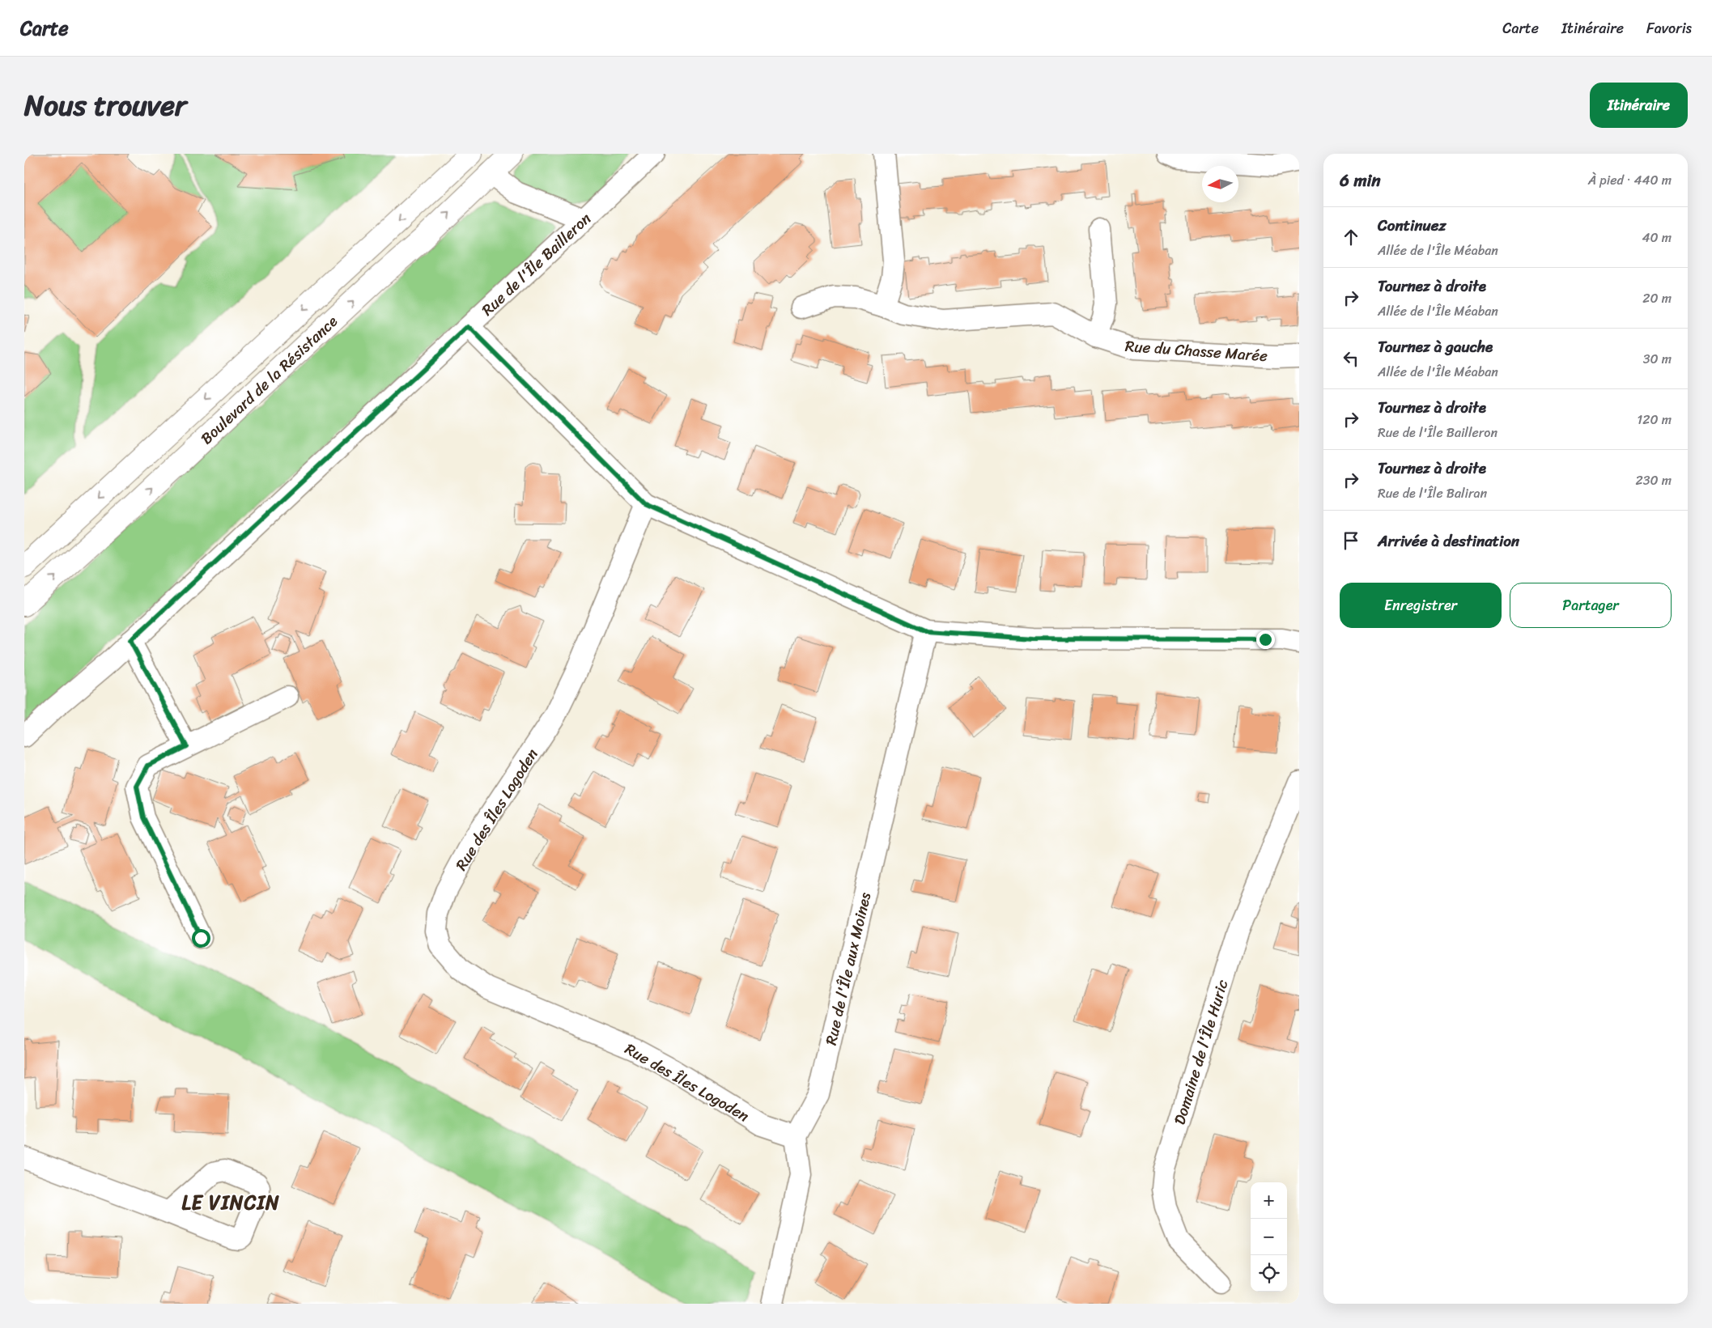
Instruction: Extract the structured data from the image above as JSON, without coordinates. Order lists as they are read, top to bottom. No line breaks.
{"streets":{"main road":["Boulevard de la Résistance"],"street":["Rue de l'Île Bailleron","Rue du Chasse Marée","Rue des Îles Logoden","Rue de l'Île aux Moines","Domaine de l'Île Huric"]},"crossings":[["Rue des Îles Logoden","Rue de l'Île aux Moines"]],"districts":["LE VINCIN"],"north":"left","page":{"header":"Carte","nav":["Carte","Itinéraire","Favoris"],"title":"Nous trouver","buttons":["Itinéraire",["Enregistrer","Partager"]],"heading":["6 min","À pied · 440 m"],"list":[["Continuez","Allée de l'Île Méaban","40 m"],["Tournez à droite","Allée de l'Île Méaban","20 m"],["Tournez à gauche","Allée de l'Île Méaban","30 m"],["Tournez à droite","Rue de l'Île Bailleron","120 m"],["Tournez à droite","Rue de l'Île Baliran","230 m"],"Arrivée à destination"],"map_buttons":["+","−"]}}
